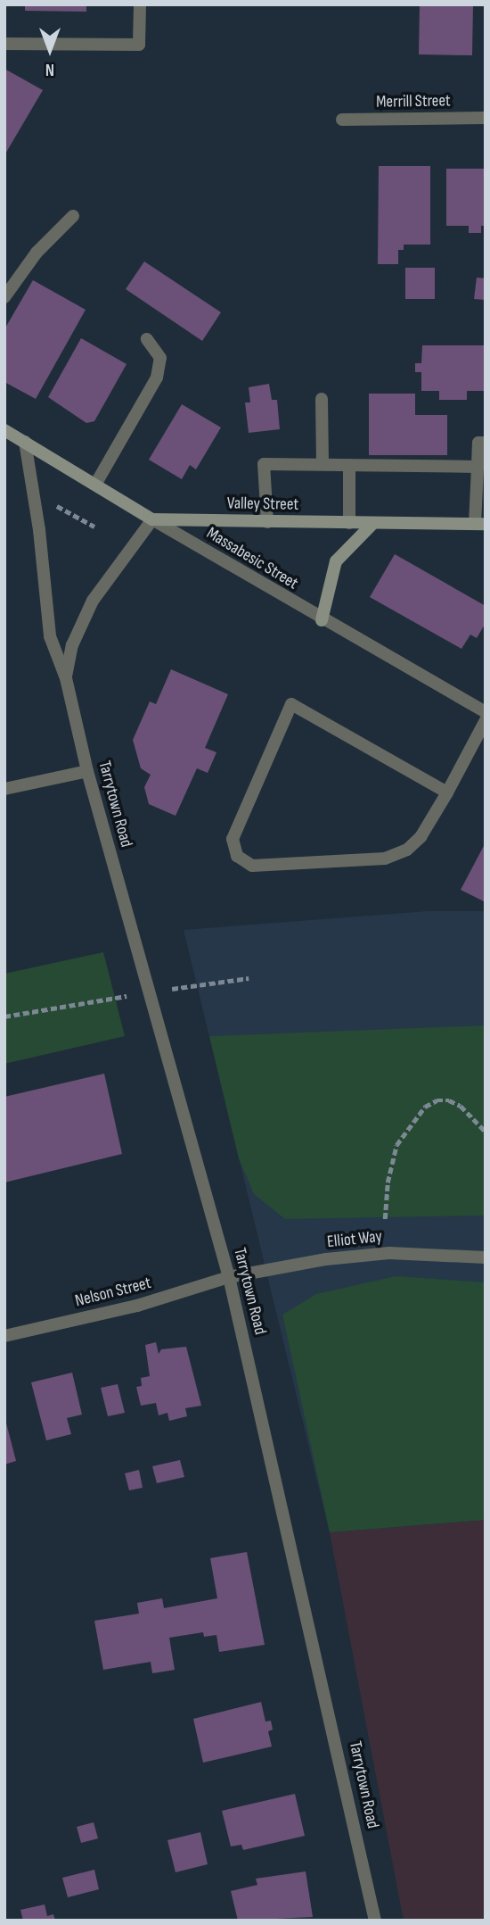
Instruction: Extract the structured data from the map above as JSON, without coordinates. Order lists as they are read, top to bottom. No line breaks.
{"streets":{"main road":["Valley Street","Massabesic Street"],"street":["Merrill Street","Tarrytown Road","Elliot Way","Nelson Street"]},"crossings":[["Valley Street","Massabesic Street"],["Valley Street","Tarrytown Road"],["Massabesic Street","Tarrytown Road"],["Tarrytown Road","Elliot Way"],["Tarrytown Road","Nelson Street"],["Elliot Way","Nelson Street"]],"north":"bottom"}
